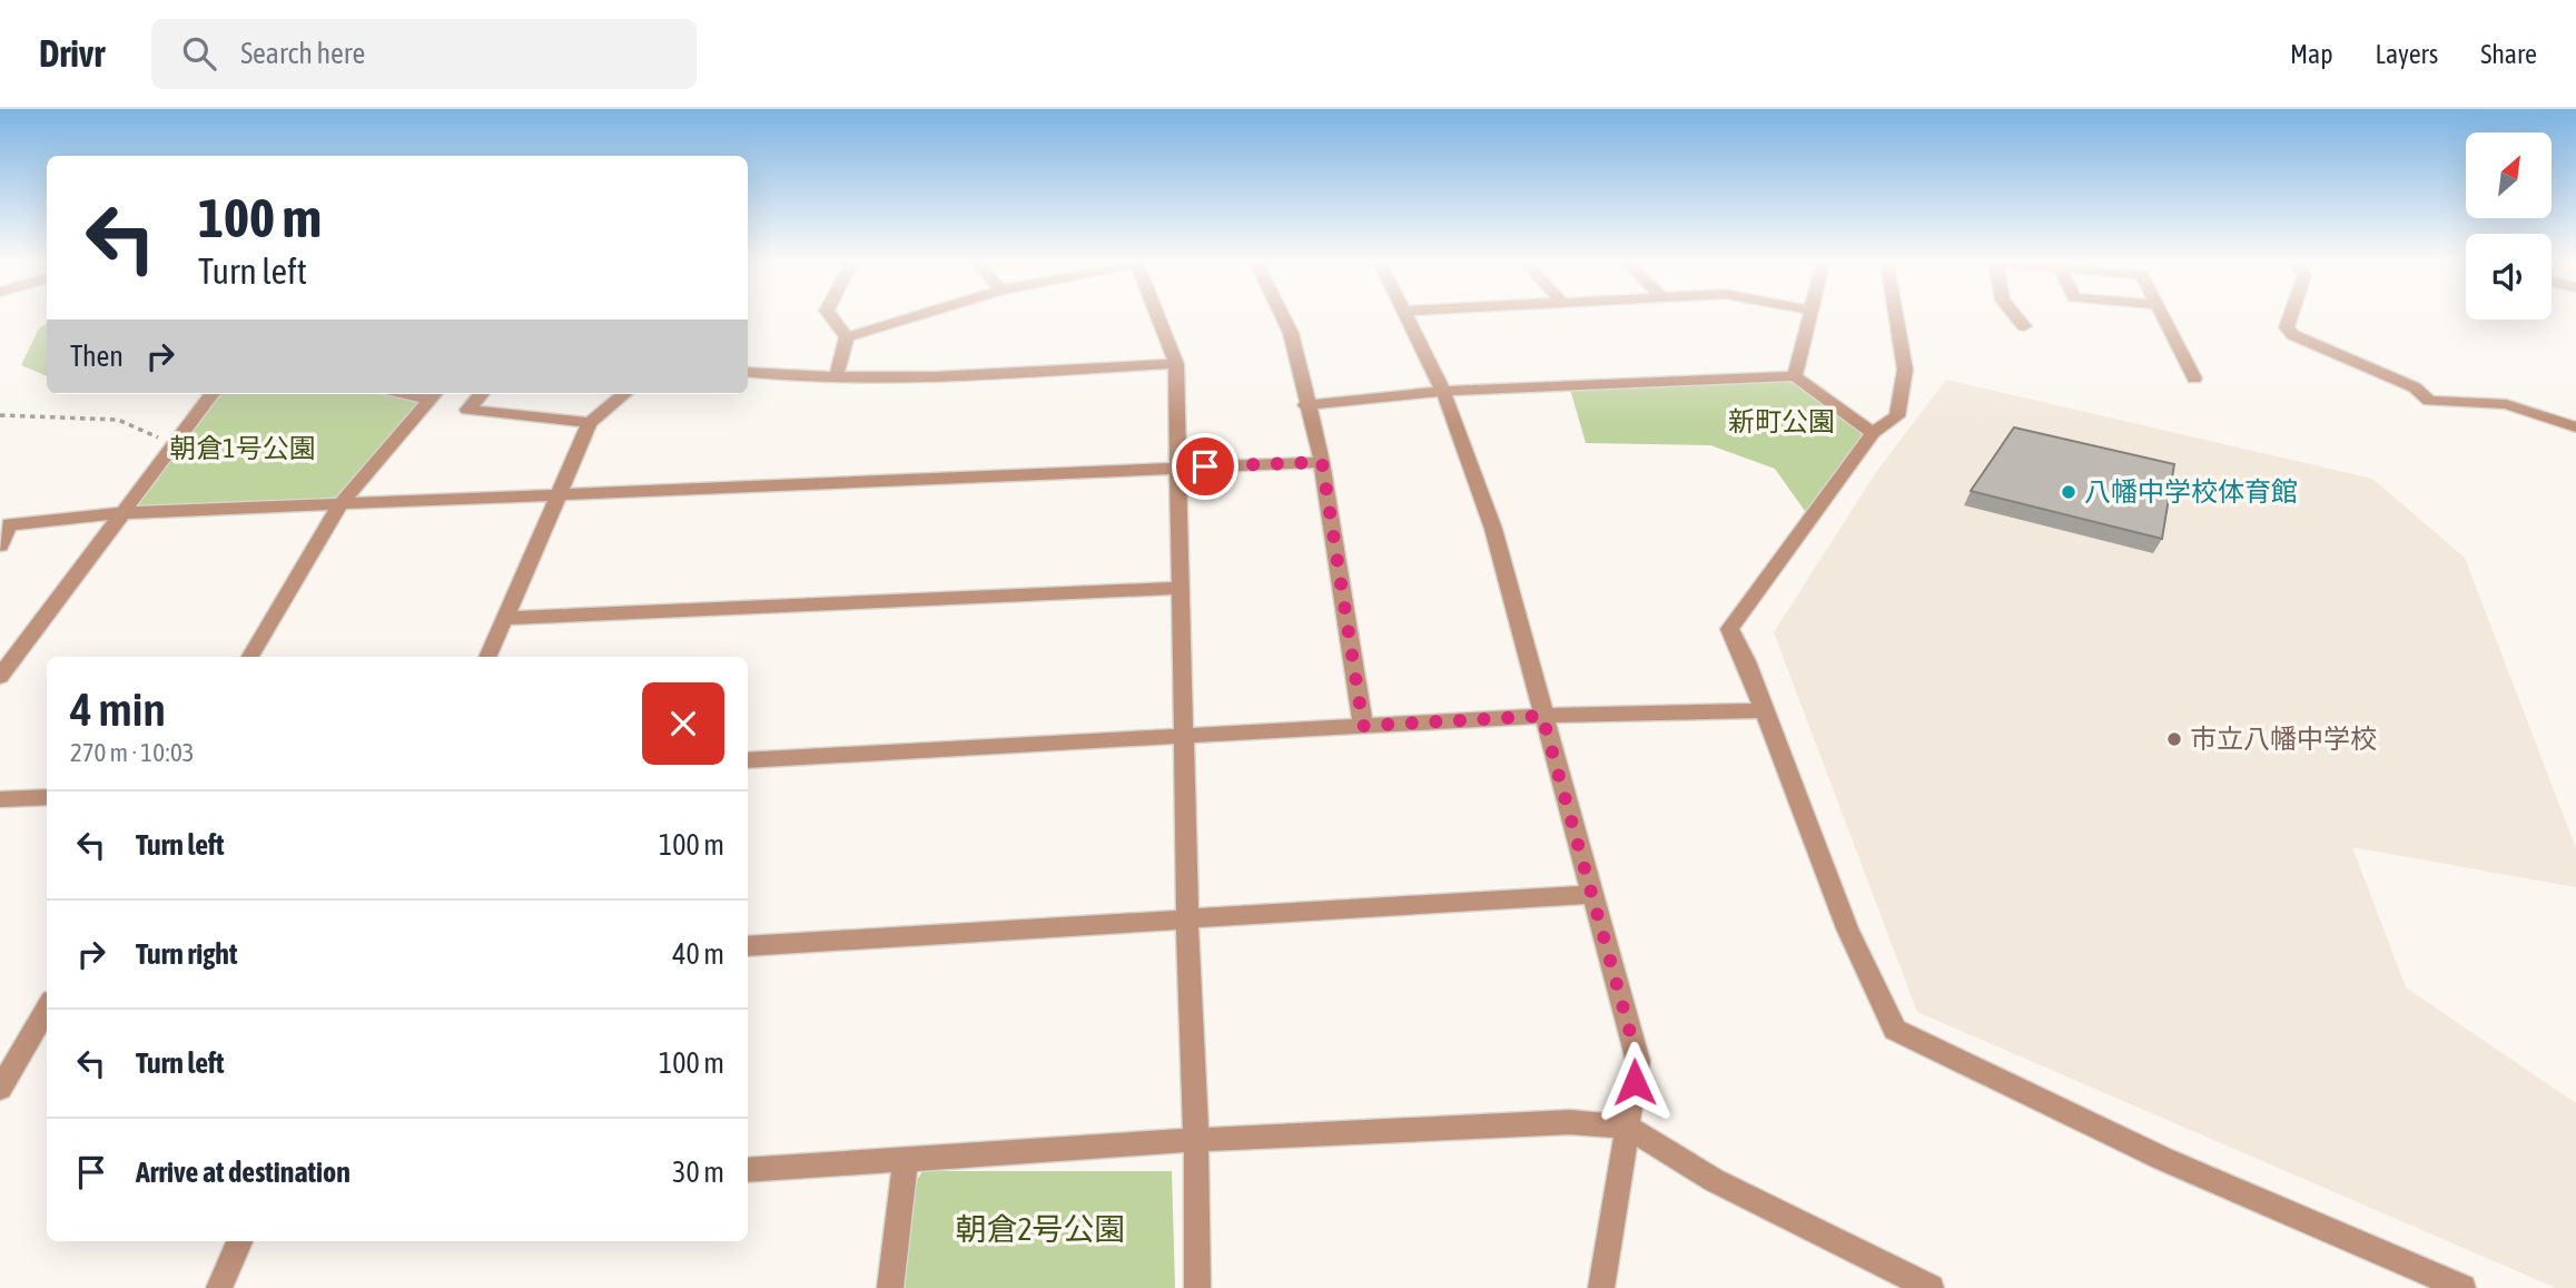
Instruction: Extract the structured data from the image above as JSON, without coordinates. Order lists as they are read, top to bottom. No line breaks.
{"parks":["新町公園","朝倉1号公園","朝倉2号公園"],"places":["八幡中学校体育館","市立八幡中学校"],"north":"top right","page":{"header":"Drivr","search":"Search here","nav":["Map","Layers","Share"],"turn":["100 m","Turn left"],"then":"Then","heading":["4 min","270 m · 10:03"],"list":[{"name":"Turn left","value":"100 m"},{"name":"Turn right","value":"40 m"},{"name":"Turn left","value":"100 m"},{"name":"Arrive at destination","value":"30 m"}]}}
